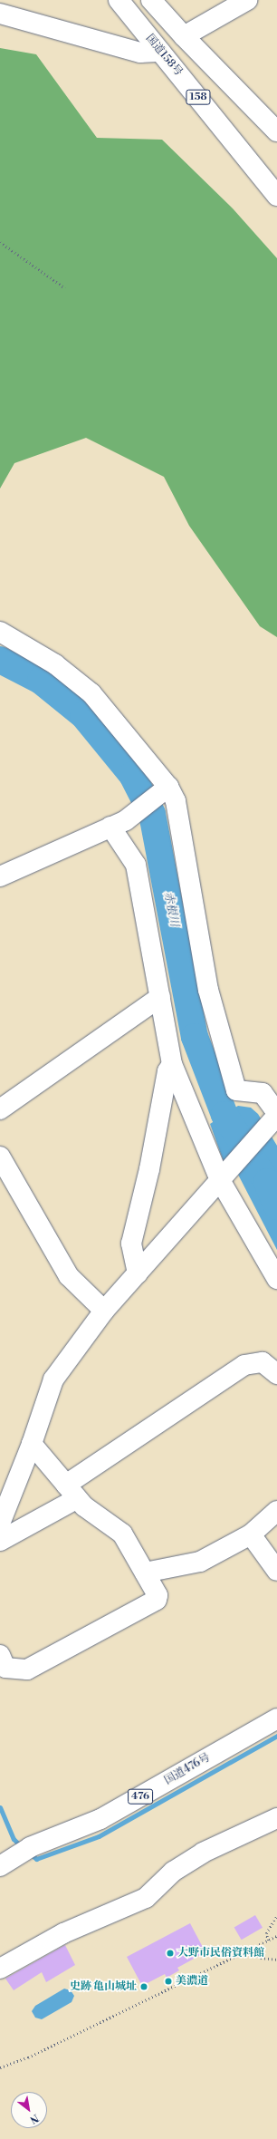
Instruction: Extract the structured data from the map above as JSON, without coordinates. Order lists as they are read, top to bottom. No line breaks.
{"streets":{"main road":["国道158号","158","国道476号","476"]},"water":["赤根川"],"places":["大野市民俗資料館","美濃道","史跡 亀山城址"],"north":"bottom right"}
